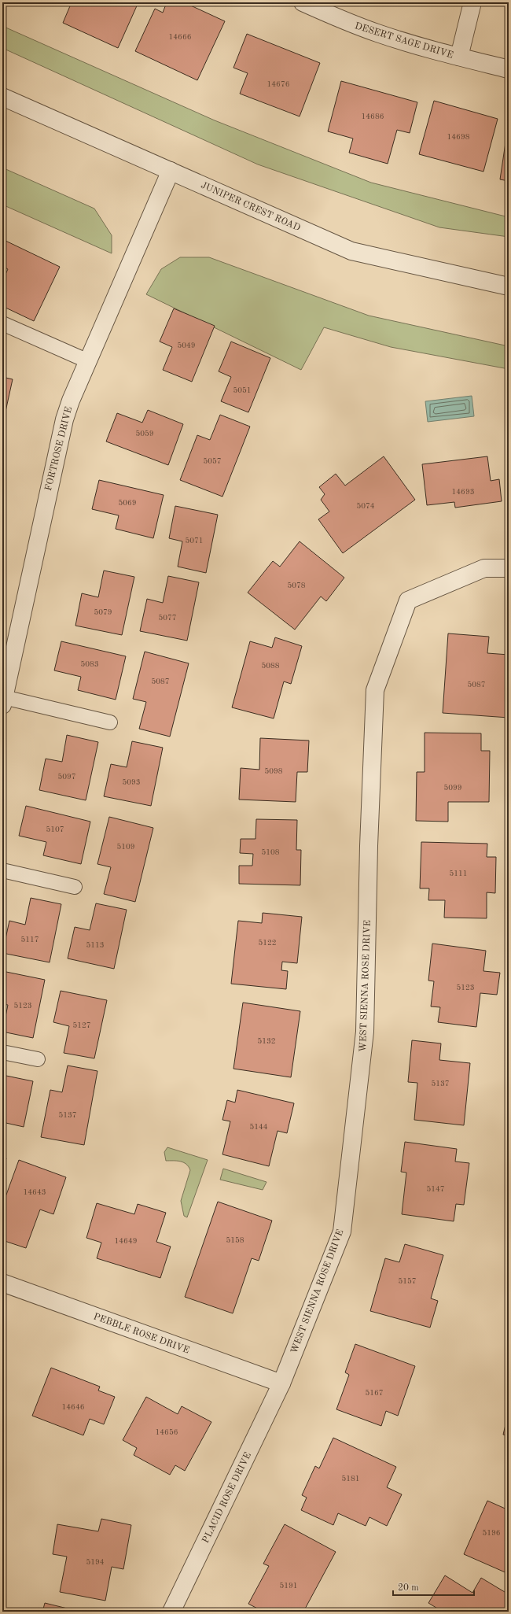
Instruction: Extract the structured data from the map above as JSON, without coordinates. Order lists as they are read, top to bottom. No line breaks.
{"streets":{"street":["DESERT SAGE DRIVE","JUNIPER CREST ROAD","FORTROSE DRIVE","WEST SIENNA ROSE DRIVE","PEBBLE ROSE DRIVE","PLACID ROSE DRIVE"]},"crossings":[["JUNIPER CREST ROAD","FORTROSE DRIVE"],["WEST SIENNA ROSE DRIVE","PEBBLE ROSE DRIVE"],["WEST SIENNA ROSE DRIVE","PLACID ROSE DRIVE"],["PEBBLE ROSE DRIVE","PLACID ROSE DRIVE"]],"house_numbers":["14666","14676","14686","14698","5049","5051","5059","5057","14693","5069","5074","5071","5078","5079","5077","5083","5088","5087","5087","5098","5097","5093","5099","5107","5109","5108","5111","5117","5122","5113","5123","5123","5127","5132","5137","5137","5144","5147","14643","5158","14649","5157","5167","14646","14656","5181","5196","5194","5191"],"scale_bar":"20 m"}
